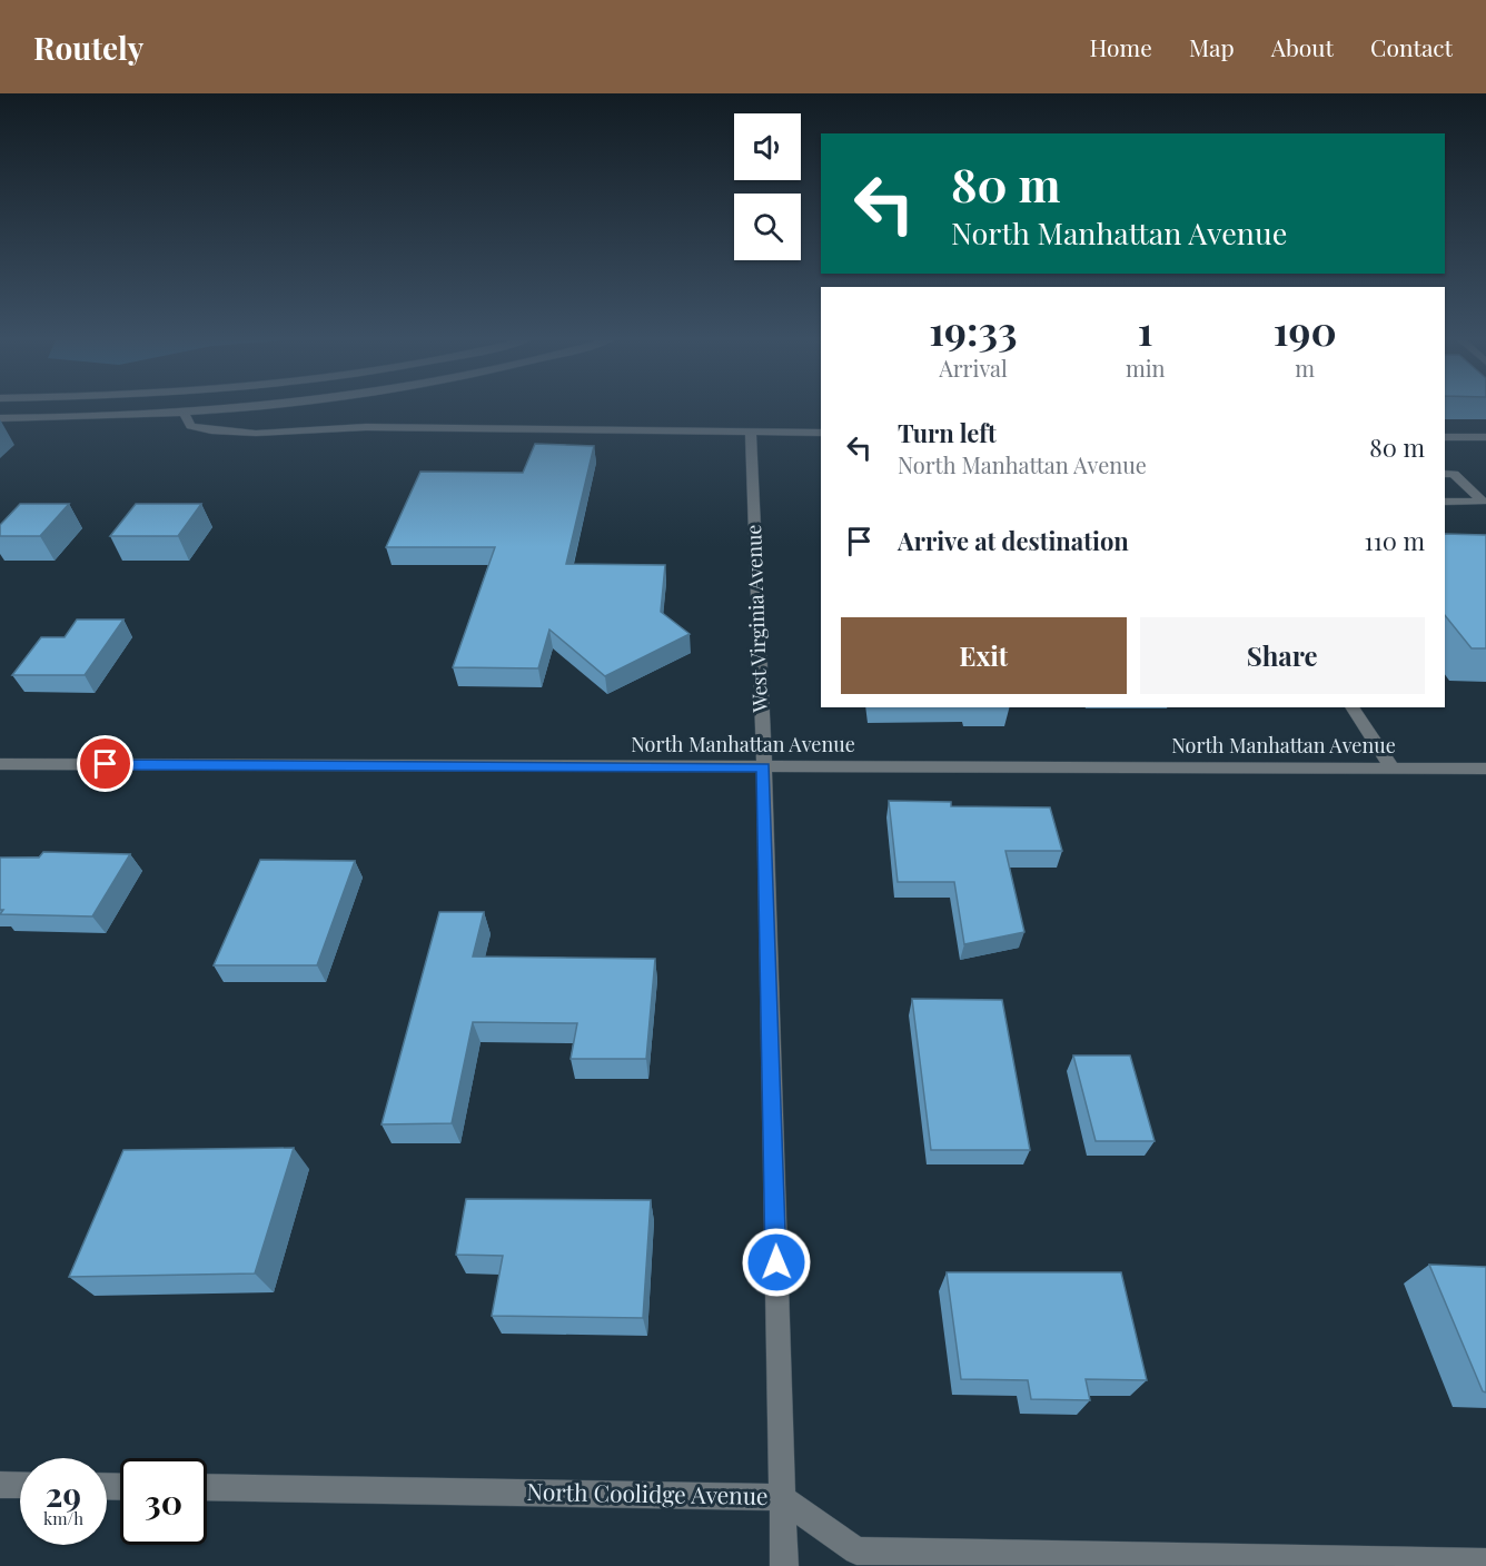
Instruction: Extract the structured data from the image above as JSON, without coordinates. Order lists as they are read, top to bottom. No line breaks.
{"streets":{"street":["West Virginia Avenue","North Manhattan Avenue","North Coolidge Avenue"]},"crossings":[["West Virginia Avenue","North Manhattan Avenue"],["West Virginia Avenue","North Coolidge Avenue"]],"page":{"header":"Routely","nav":["Home","Map","About","Contact"],"turn":["80 m","North Manhattan Avenue"],"eta":["19:33","Arrival","1","min","190","m"],"list":[{"name":"Turn left","note":"North Manhattan Avenue","value":"80 m"},{"name":"Arrive at destination","value":"110 m"}],"buttons":["Exit","Share"],"speed":"29 km/h","limit":"30"}}
